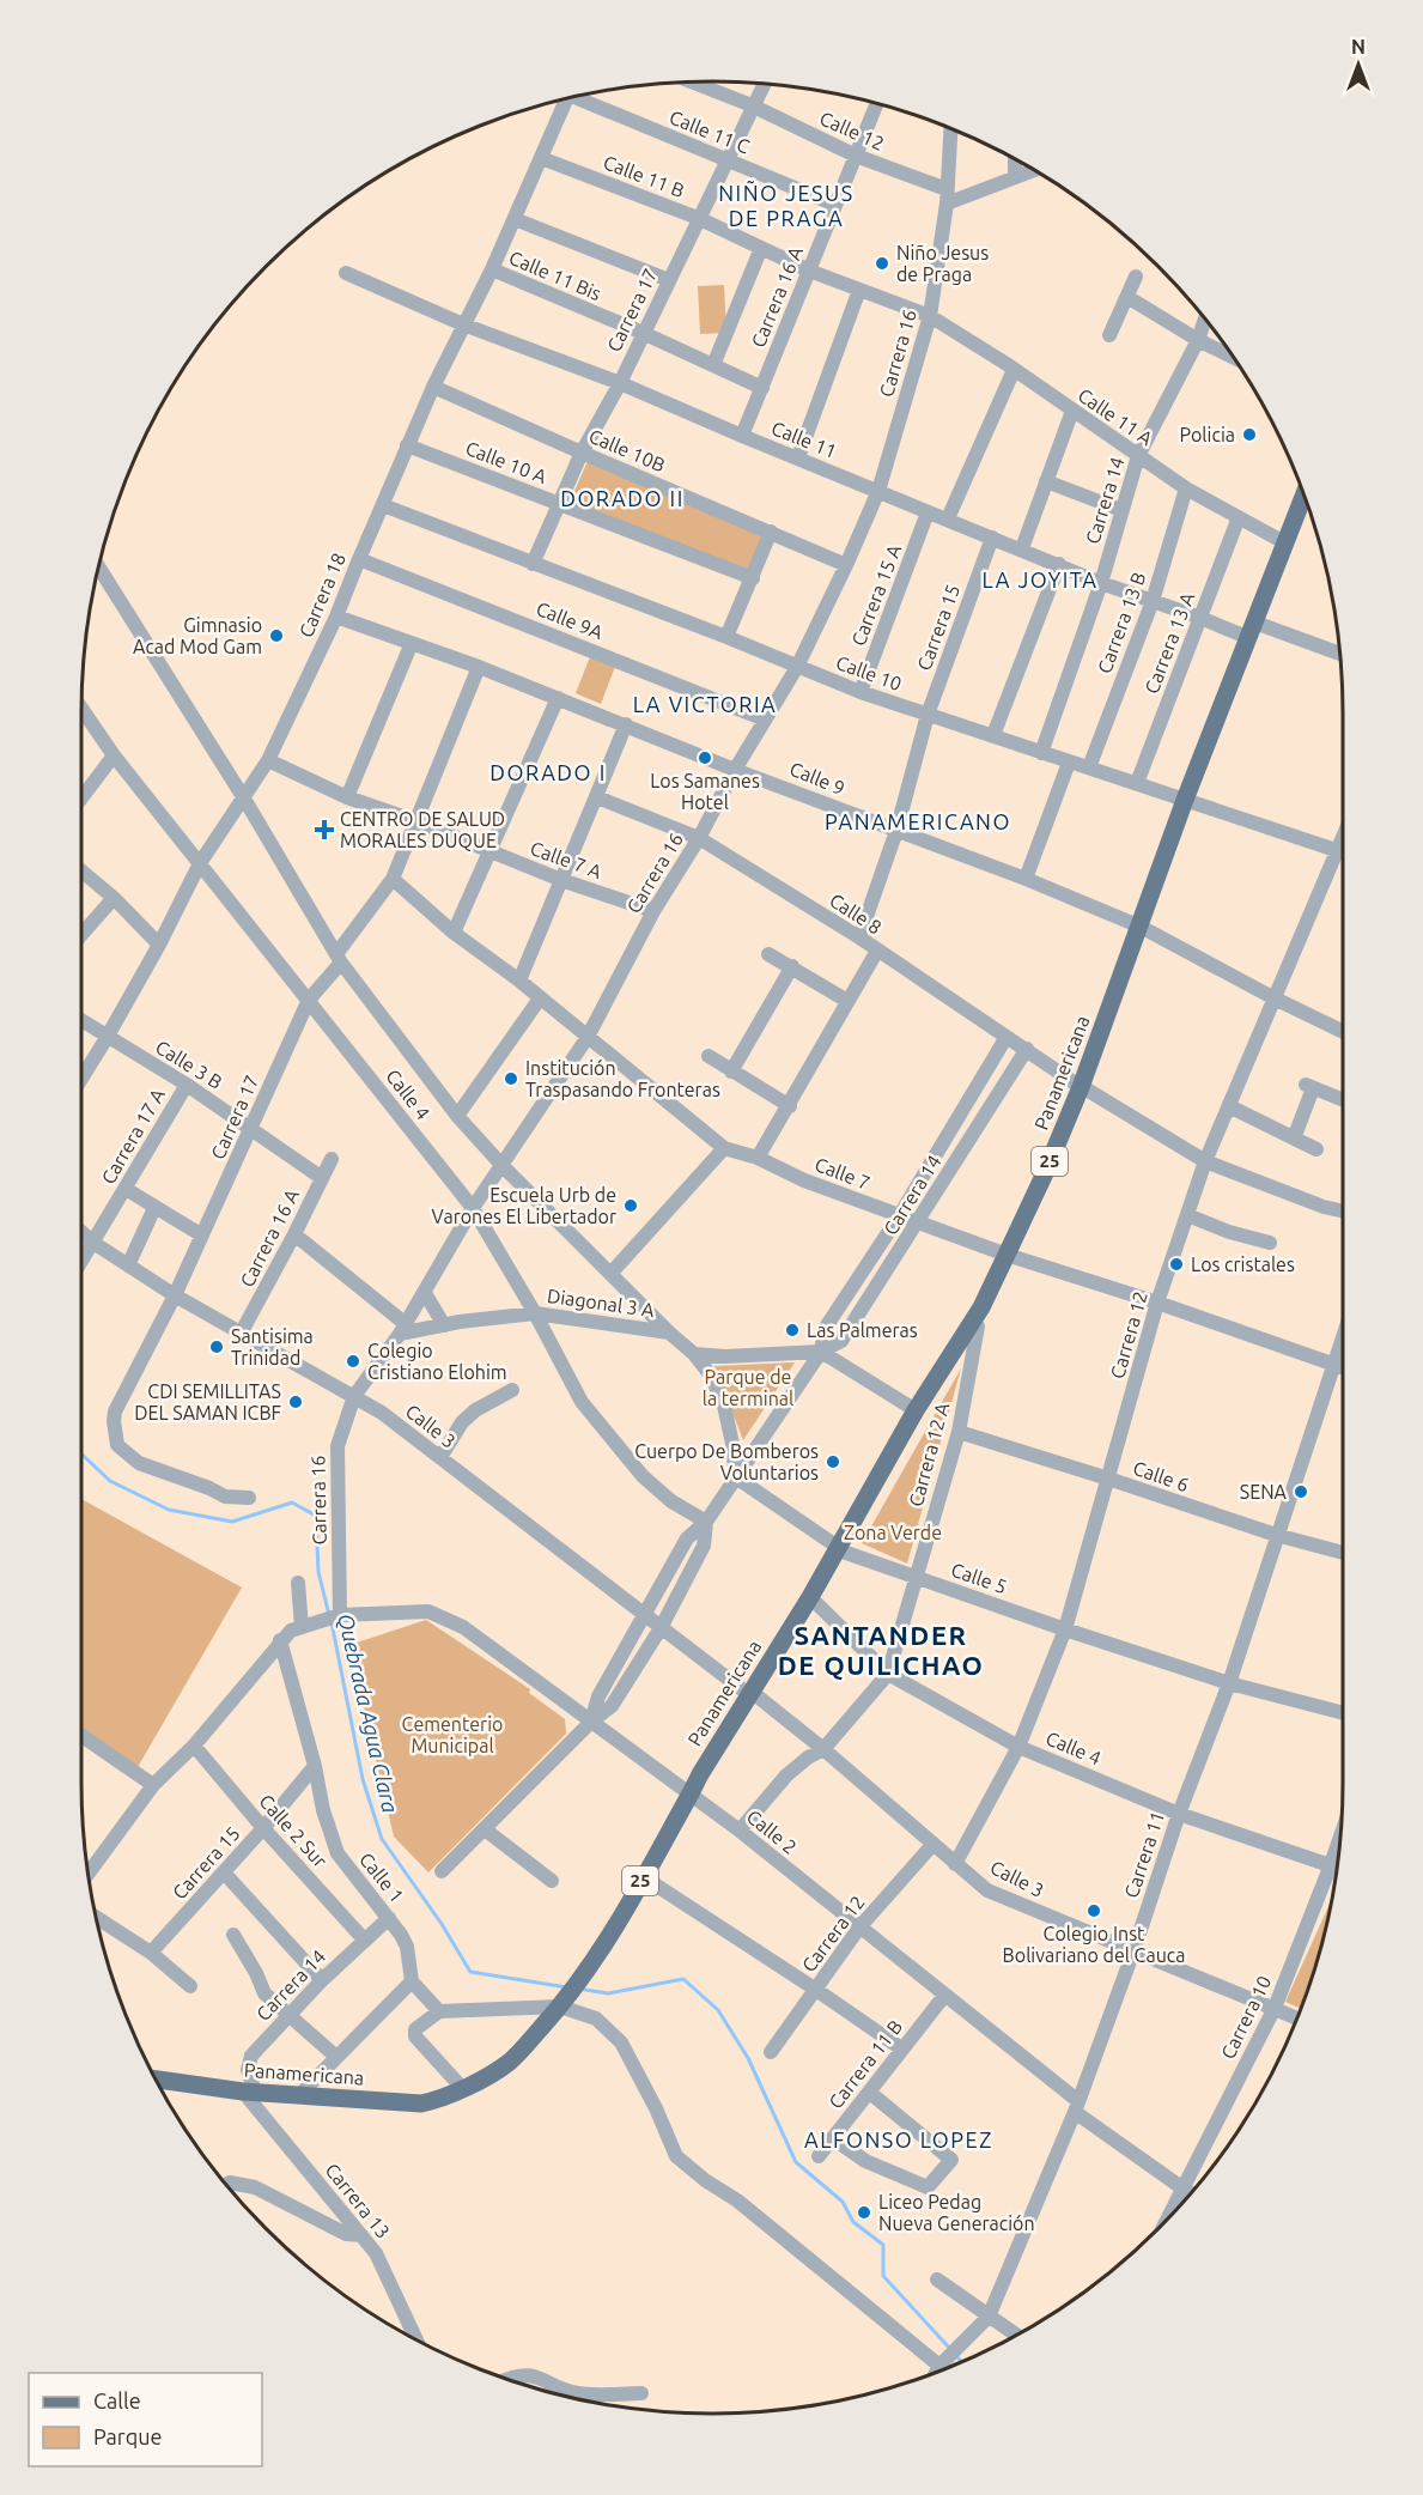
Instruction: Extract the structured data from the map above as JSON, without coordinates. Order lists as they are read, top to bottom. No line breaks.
{"streets":{"main road":["Panamericana","25"],"street":["Calle 12","Calle 11 C","Calle 11 B","Calle 11 Bis","Carrera 16 A","Carrera 17","Carrera 16","Calle 11 A","Calle 11","Calle 10B","Calle 10 A","Carrera 14","Carrera 18","Carrera 15 A","Calle 9A","Carrera 13 B","Carrera 15","Carrera 13 A","Calle 10","Calle 9","Calle 7 A","Calle 8","Calle 3 B","Calle 4","Carrera 17 A","Calle 7","Diagonal 3 A","Carrera 12","Calle 3","Carrera 12 A","Calle 6","Calle 5","Calle 2 Sur","Calle 2","Carrera 11","Calle 1","Carrera 10","Carrera 11 B","Carrera 13"]},"crossings":[["Calle 12","Carrera 16 A"],["Calle 12","Carrera 17"],["Calle 12","Carrera 16"],["Calle 11 C","Carrera 16 A"],["Calle 11 C","Carrera 17"],["Calle 11 B","Carrera 16 A"],["Calle 11 B","Carrera 17"],["Calle 11 B","Carrera 16"],["Calle 11 B","Calle 11 A"],["Calle 11 B","Carrera 18"],["Calle 11 Bis","Carrera 16 A"],["Calle 11 Bis","Carrera 17"],["Calle 11 Bis","Carrera 18"],["Carrera 16 A","Calle 11"],["Carrera 16 A","Calle 3 B"],["Carrera 16 A","Calle 3"],["Carrera 17","Calle 11"],["Carrera 17","Calle 10B"],["Carrera 17","Calle 10 A"],["Carrera 17","Calle 10"],["Carrera 17","Calle 9"],["Carrera 17","Calle 7 A"],["Carrera 17","Calle 3 B"],["Carrera 17","Calle 4"],["Carrera 17","Calle 7"],["Carrera 17","Calle 3"],["Carrera 16","Calle 11 A"],["Carrera 16","Calle 11"],["Carrera 16","Calle 10B"],["Carrera 16","Calle 9A"],["Carrera 16","Calle 10"],["Carrera 16","Calle 9"],["Carrera 16","Calle 7 A"],["Carrera 16","Calle 8"],["Carrera 16","Calle 4"],["Carrera 16","Calle 7"],["Carrera 16","Diagonal 3 A"],["Carrera 16","Calle 3"],["Carrera 16","Calle 2"],["Calle 11 A","Carrera 14"],["Calle 11 A","Carrera 13 B"],["Calle 11 A","Carrera 13 A"],["Calle 11 A","Panamericana"],["Calle 11","Carrera 14"],["Calle 11","Carrera 18"],["Calle 11","Carrera 15 A"],["Calle 11","Carrera 13 B"],["Calle 11","Carrera 15"],["Calle 11","Carrera 13 A"],["Calle 11","Panamericana"],["Calle 10B","Carrera 18"],["Calle 10 A","Carrera 18"],["Carrera 14","Calle 10"],["Carrera 14","Calle 8"],["Carrera 14","Panamericana"],["Carrera 14","Calle 4"],["Carrera 14","Calle 7"],["Carrera 14","Calle 3"],["Carrera 14","Calle 5"],["Carrera 14","Calle 2 Sur"],["Carrera 14","Calle 2"],["Carrera 14","Calle 1"],["Carrera 14","Carrera 13"],["Carrera 18","Calle 9A"],["Carrera 18","Calle 10"],["Carrera 18","Calle 9"],["Carrera 18","Calle 7 A"],["Carrera 18","Calle 3 B"],["Carrera 18","Calle 4"],["Carrera 15 A","Calle 10"],["Carrera 13 B","Calle 10"],["Carrera 15","Calle 10"],["Carrera 15","Calle 9"],["Carrera 15","Calle 8"],["Carrera 15","Calle 2 Sur"],["Carrera 15","Calle 1"],["Carrera 13 A","Calle 10"],["Calle 10","Panamericana"],["Calle 9","Panamericana"],["Calle 9","Carrera 12"],["Calle 8","Panamericana"],["Calle 8","Carrera 12"],["Calle 3 B","Carrera 17 A"],["Panamericana","Calle 4"],["Panamericana","Calle 7"],["Panamericana","Calle 3"],["Panamericana","Carrera 12 A"],["Panamericana","Calle 5"],["Panamericana","Calle 2"],["Panamericana","Carrera 13"],["Calle 4","Diagonal 3 A"],["Calle 4","Carrera 12"],["Calle 4","Carrera 12 A"],["Calle 4","Carrera 11"],["Calle 4","Carrera 10"],["Carrera 17 A","Calle 3"],["Calle 7","Carrera 12"],["Calle 7","Carrera 11"],["Carrera 12","Calle 3"],["Carrera 12","Calle 6"],["Carrera 12","Calle 5"],["Carrera 12","Calle 2"],["Calle 3","Carrera 12 A"],["Calle 3","Carrera 11"],["Calle 3","Carrera 10"],["Carrera 12 A","Calle 6"],["Carrera 12 A","Calle 5"],["Carrera 12 A","Calle 2"],["Calle 6","Carrera 11"],["Calle 5","Carrera 11"],["Calle 2","Carrera 11"],["Calle 2","Carrera 10"],["Calle 2","Carrera 11 B"]],"districts":["NIÑO JESUS DE PRAGA","DORADO II","LA JOYITA","LA VICTORIA","DORADO I","PANAMERICANO","SANTANDER DE QUILICHAO","ALFONSO LOPEZ"],"water":["Quebrada Agua Clara"],"parks":["Parque de la terminal","Zona Verde","Cementerio Municipal"],"places":{"other":["Niño Jesus de Praga","Policia","Gimnasio Acad Mod Gam","Los Samanes Hotel","Institución Traspasando Fronteras","Escuela Urb de Varones El Libertador","Los cristales","Las Palmeras","Santisima Trinidad","Colegio Cristiano Elohim","CDI SEMILLITAS DEL SAMAN ICBF","Cuerpo De Bomberos Voluntarios","SENA","Colegio Inst Bolivariano del Cauca","Liceo Pedag Nueva Generación"],"health":["CENTRO DE SALUD MORALES DUQUE"]},"legend":["Calle","Parque"],"north":"top"}
